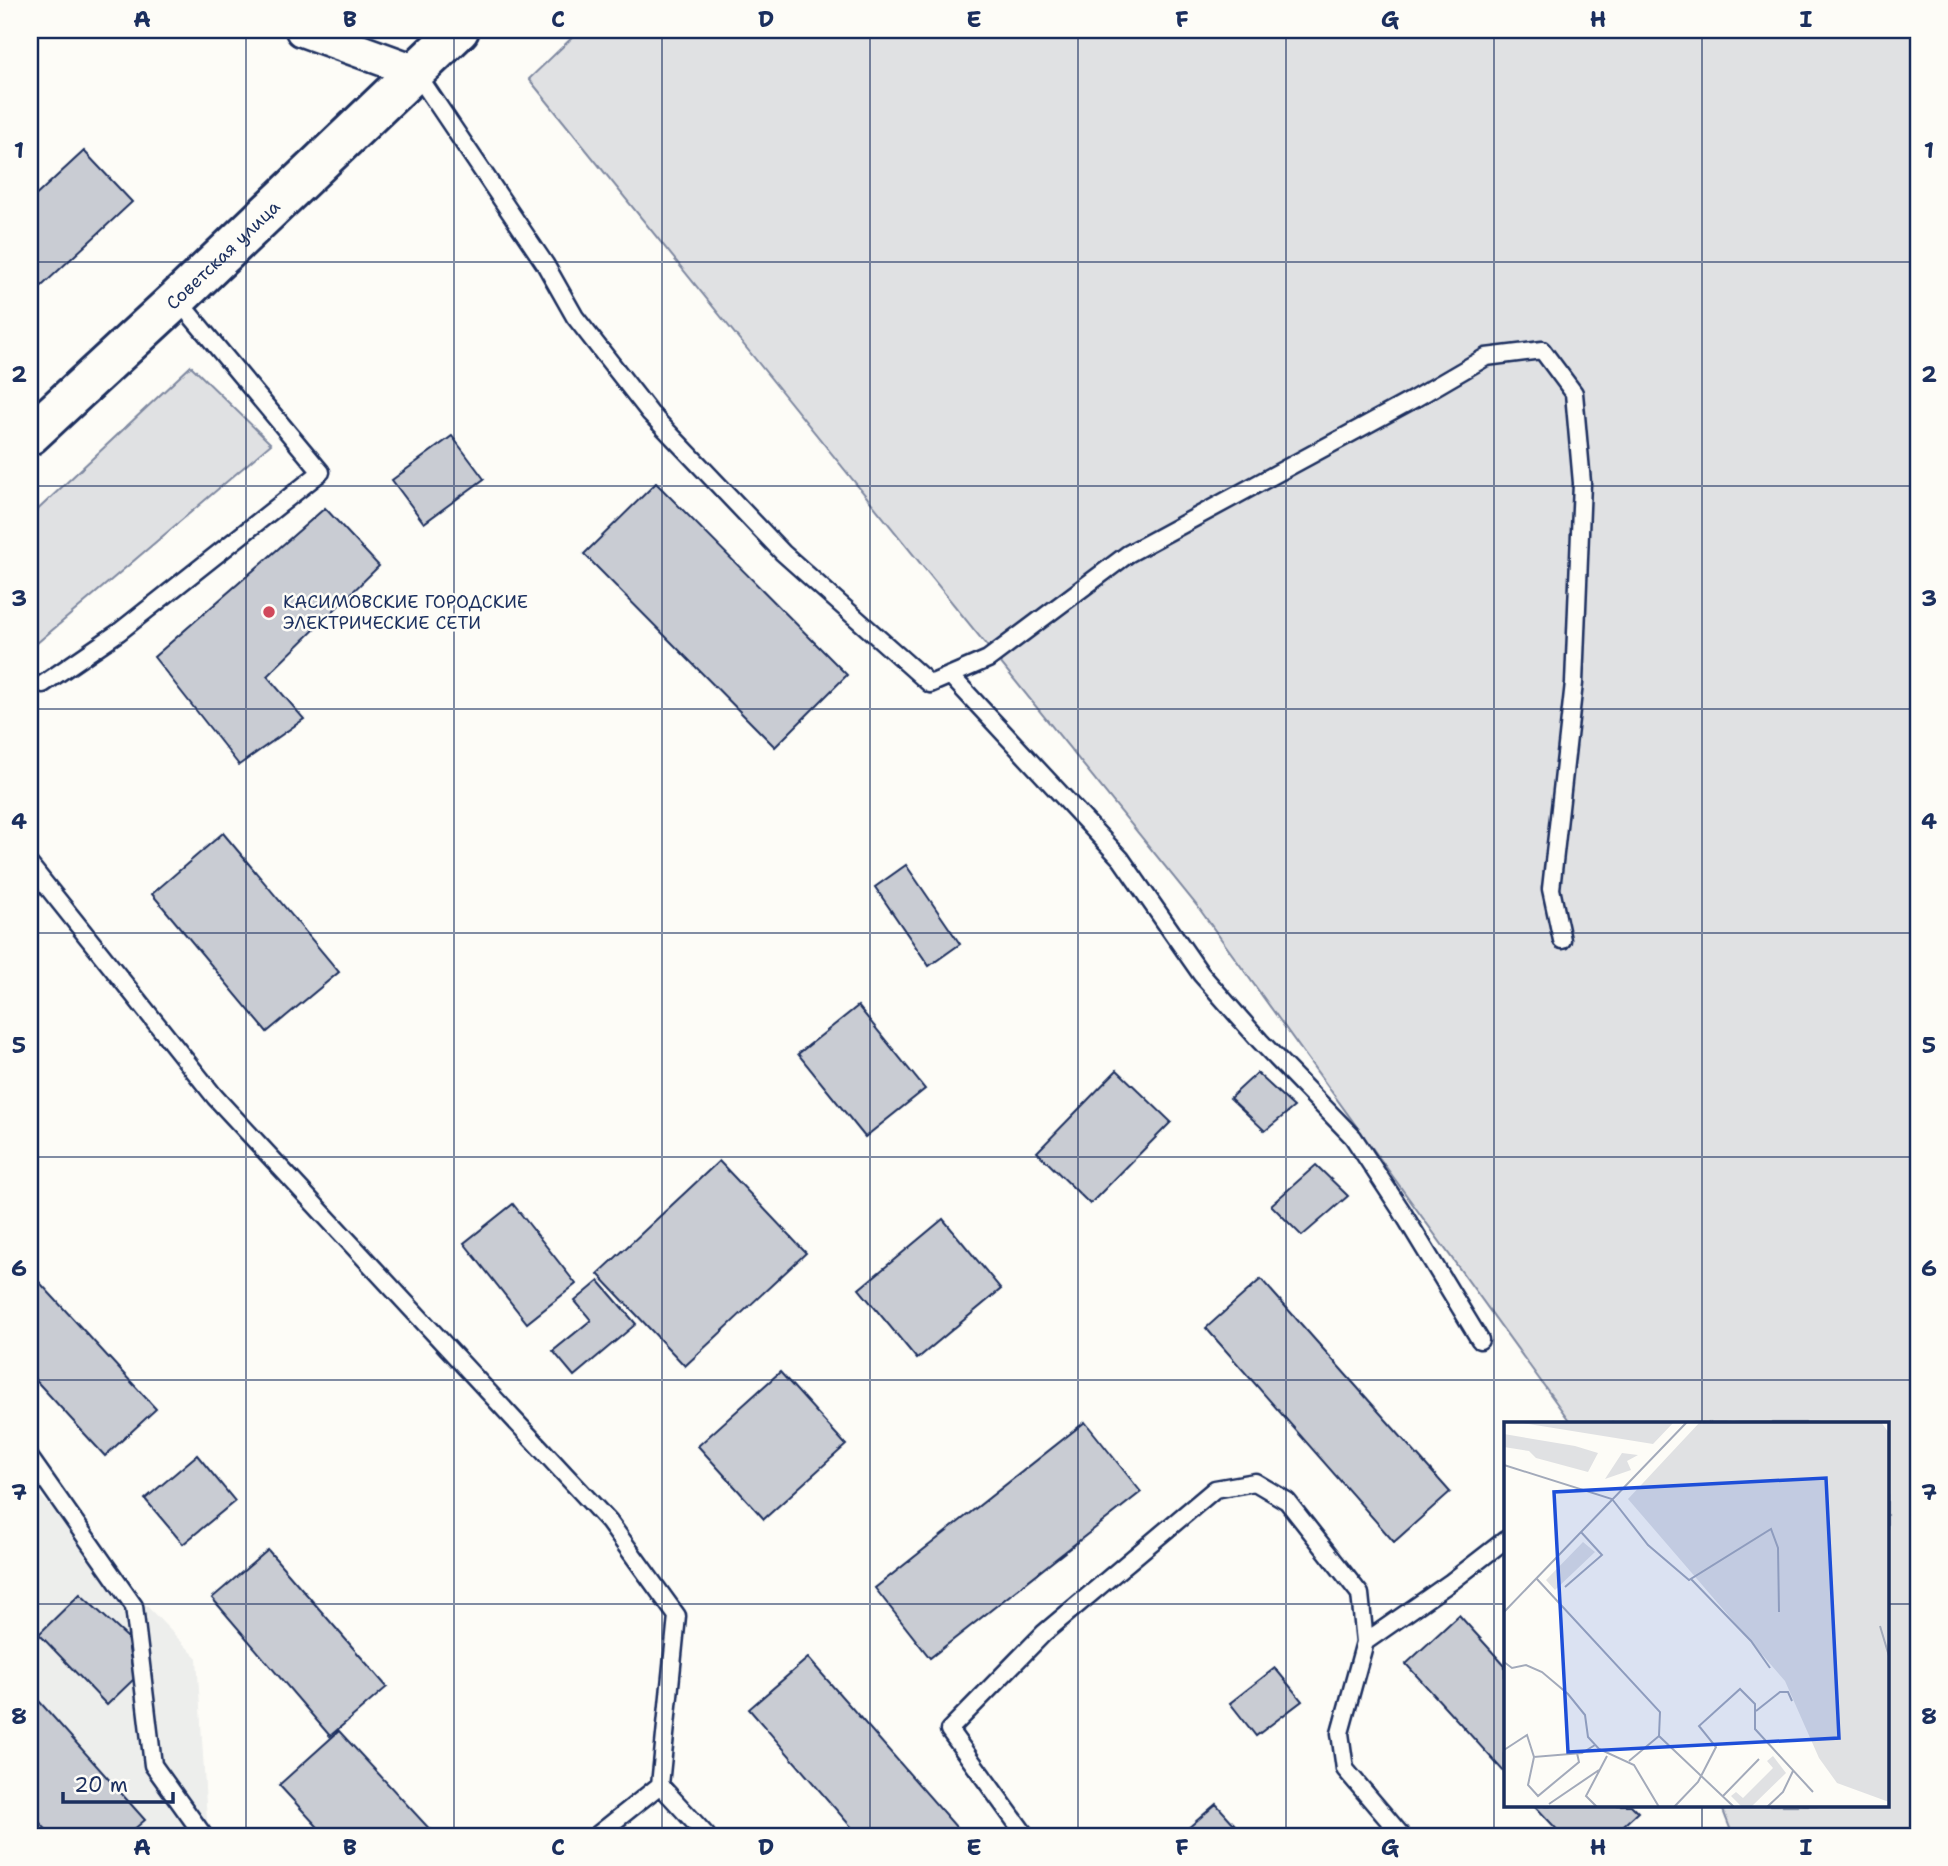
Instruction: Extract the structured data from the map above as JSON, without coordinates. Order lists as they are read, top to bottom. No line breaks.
{"streets":{"main road":["Советская улица"]},"places":["КАСИМОВСКИЕ ГОРОДСКИЕ ЭЛЕКТРИЧЕСКИЕ СЕТИ"],"scale_bar":"20 m","grid":{"columns":["A","B","C","D","E","F","G","H","I"],"rows":["1","2","3","4","5","6","7","8"]}}
